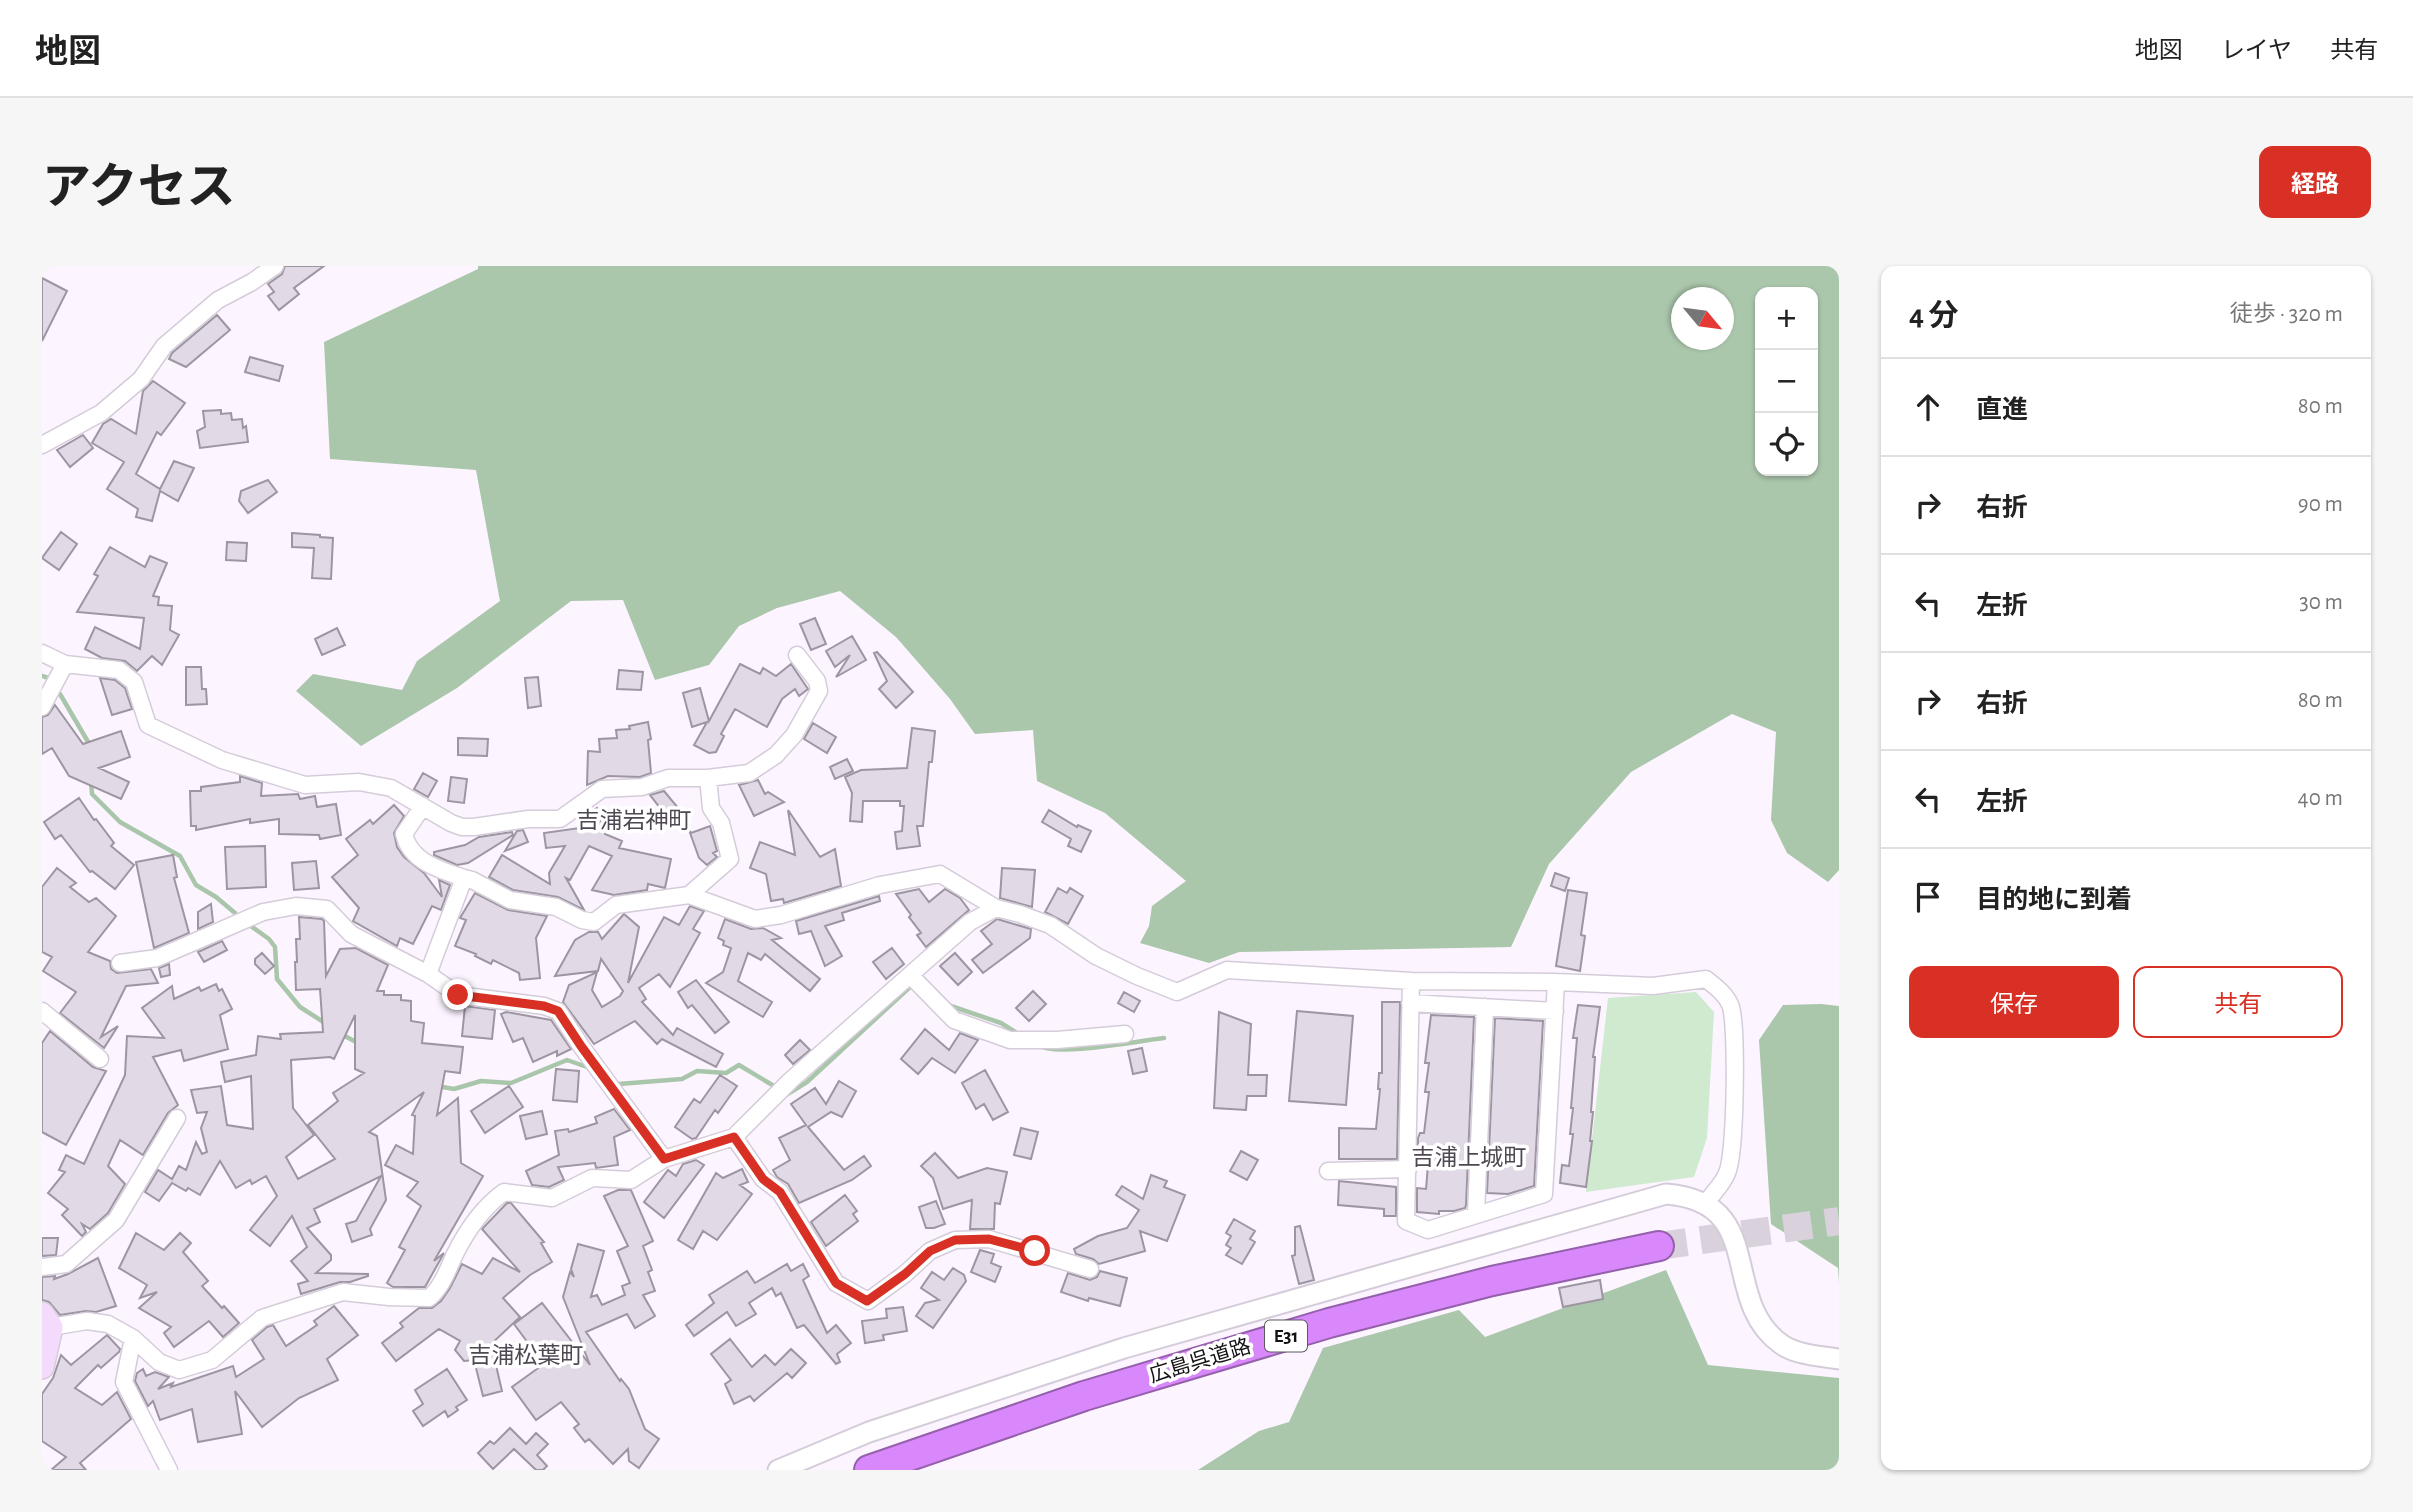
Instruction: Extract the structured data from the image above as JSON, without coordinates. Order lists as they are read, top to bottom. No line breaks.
{"streets":{"highway":["E31","広島呉道路"]},"districts":["吉浦岩神町","吉浦上城町","吉浦松葉町"],"north":"bottom right","page":{"header":"地図","nav":["地図","レイヤ","共有"],"title":"アクセス","buttons":["経路",["保存","共有"]],"heading":["4 分","徒歩 · 320 m"],"map_buttons":["+","−"],"list":[["直進","80 m"],["右折","90 m"],["左折","30 m"],["右折","80 m"],["左折","40 m"],"目的地に到着"]}}
